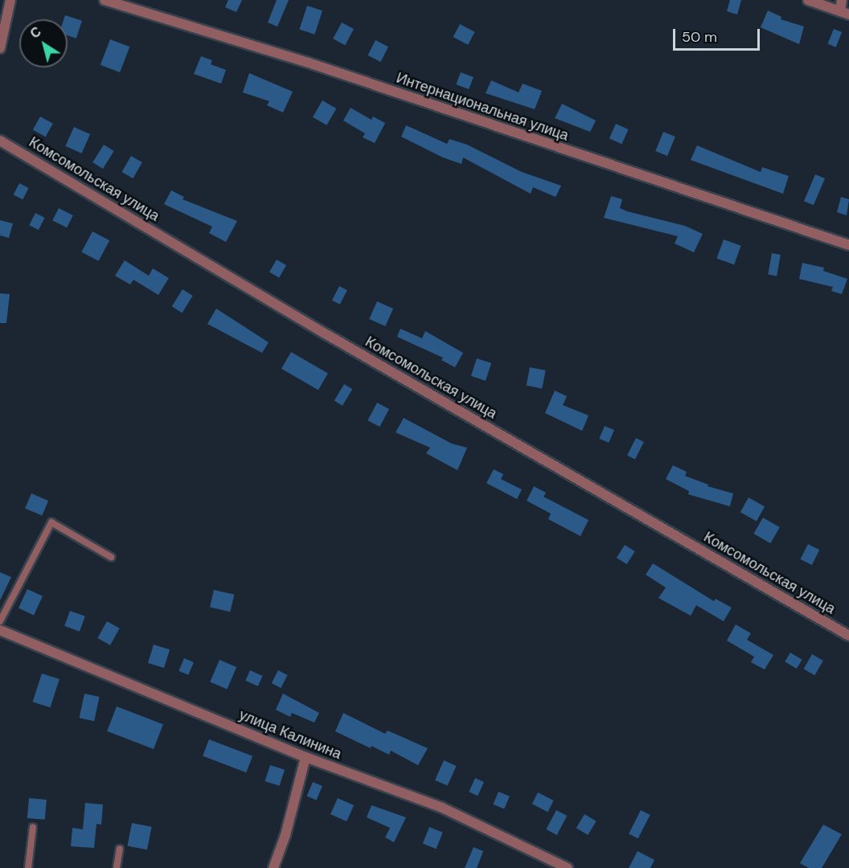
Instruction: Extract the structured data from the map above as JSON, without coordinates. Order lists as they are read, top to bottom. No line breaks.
{"streets":{"street":["Интернациональная улица","Комсомольская улица","улица Калинина"]},"scale_bar":"50 m","north":"top left"}
